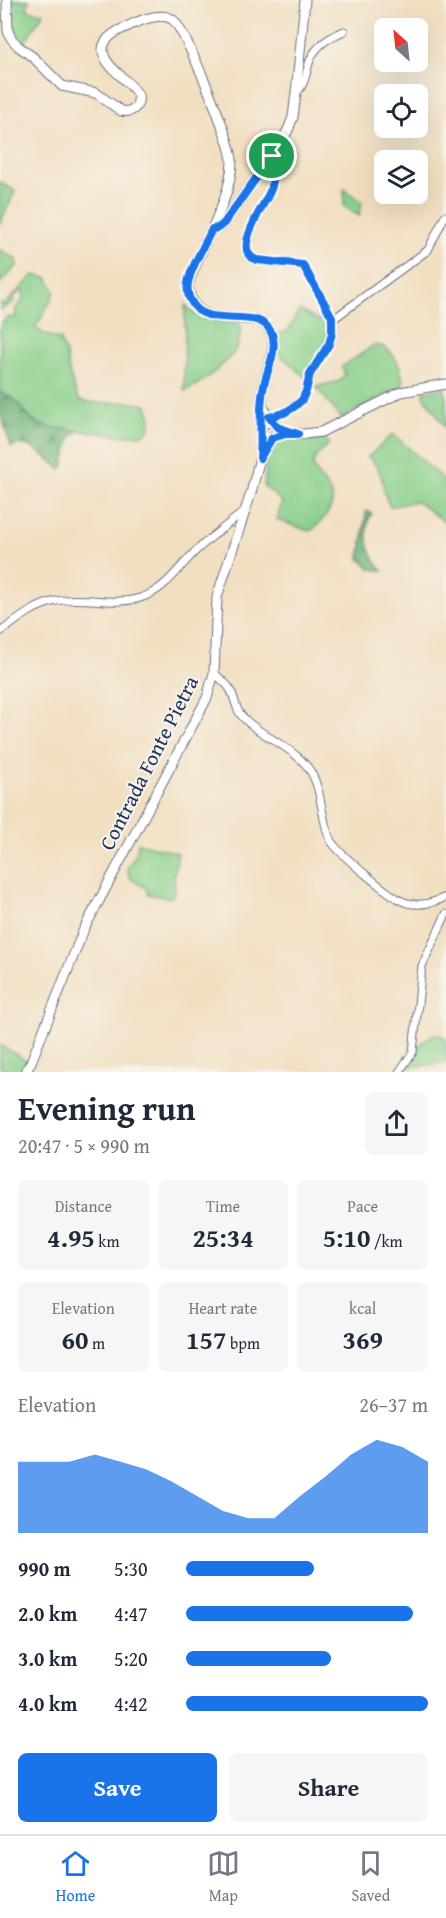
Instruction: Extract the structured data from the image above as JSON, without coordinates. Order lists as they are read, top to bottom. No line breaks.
{"streets":{"main road":["Contrada Fonte Pietra"]},"north":"top left","page":{"heading":["Evening run","20:47 · 5 × 990 m"],"stats":[["Distance","4.95 km"],["Time","25:34"],["Pace","5:10 /km"],["Elevation","60 m"],["Heart rate","157 bpm"],["kcal","369"]],"chart":["Elevation","26–37 m"],"list":[{"name":"990 m","note":"5:30"},{"name":"2.0 km","note":"4:47"},{"name":"3.0 km","note":"5:20"},{"name":"4.0 km","note":"4:42"}],"buttons":["Save","Share"],"tabs":["Home","Map","Saved"]}}
